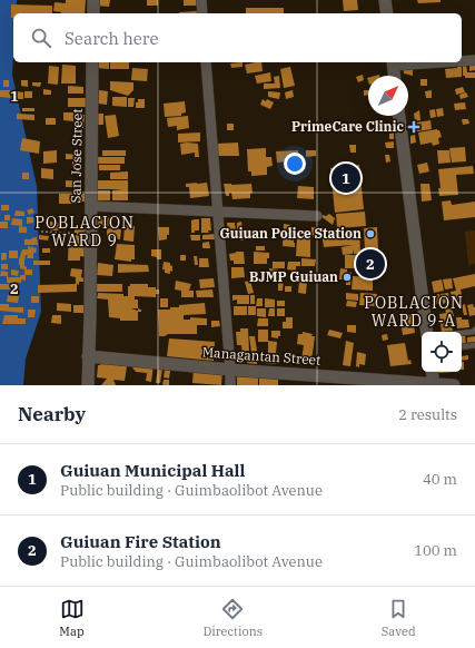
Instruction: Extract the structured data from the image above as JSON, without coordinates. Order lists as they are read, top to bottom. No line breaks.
{"streets":{"street":["San Jose Street","Managantan Street"]},"crossings":[["San Jose Street","Managantan Street"]],"districts":["POBLACION WARD 9","POBLACION WARD 9-A"],"places":{"health":["PrimeCare Clinic"],"other":["Guiuan Police Station","BJMP Guiuan"]},"north":"top right","page":{"search":"Search here","pins":["1","2"],"heading":["Nearby","2 results"],"list":[{"mark":"1","name":"Guiuan Municipal Hall","note":"Public building · Guimbaolibot Avenue","value":"40 m"},{"mark":"2","name":"Guiuan Fire Station","note":"Public building · Guimbaolibot Avenue","value":"100 m"}],"nav":["Map","Directions","Saved"]},"grid":{"rows":["1","2"]}}
